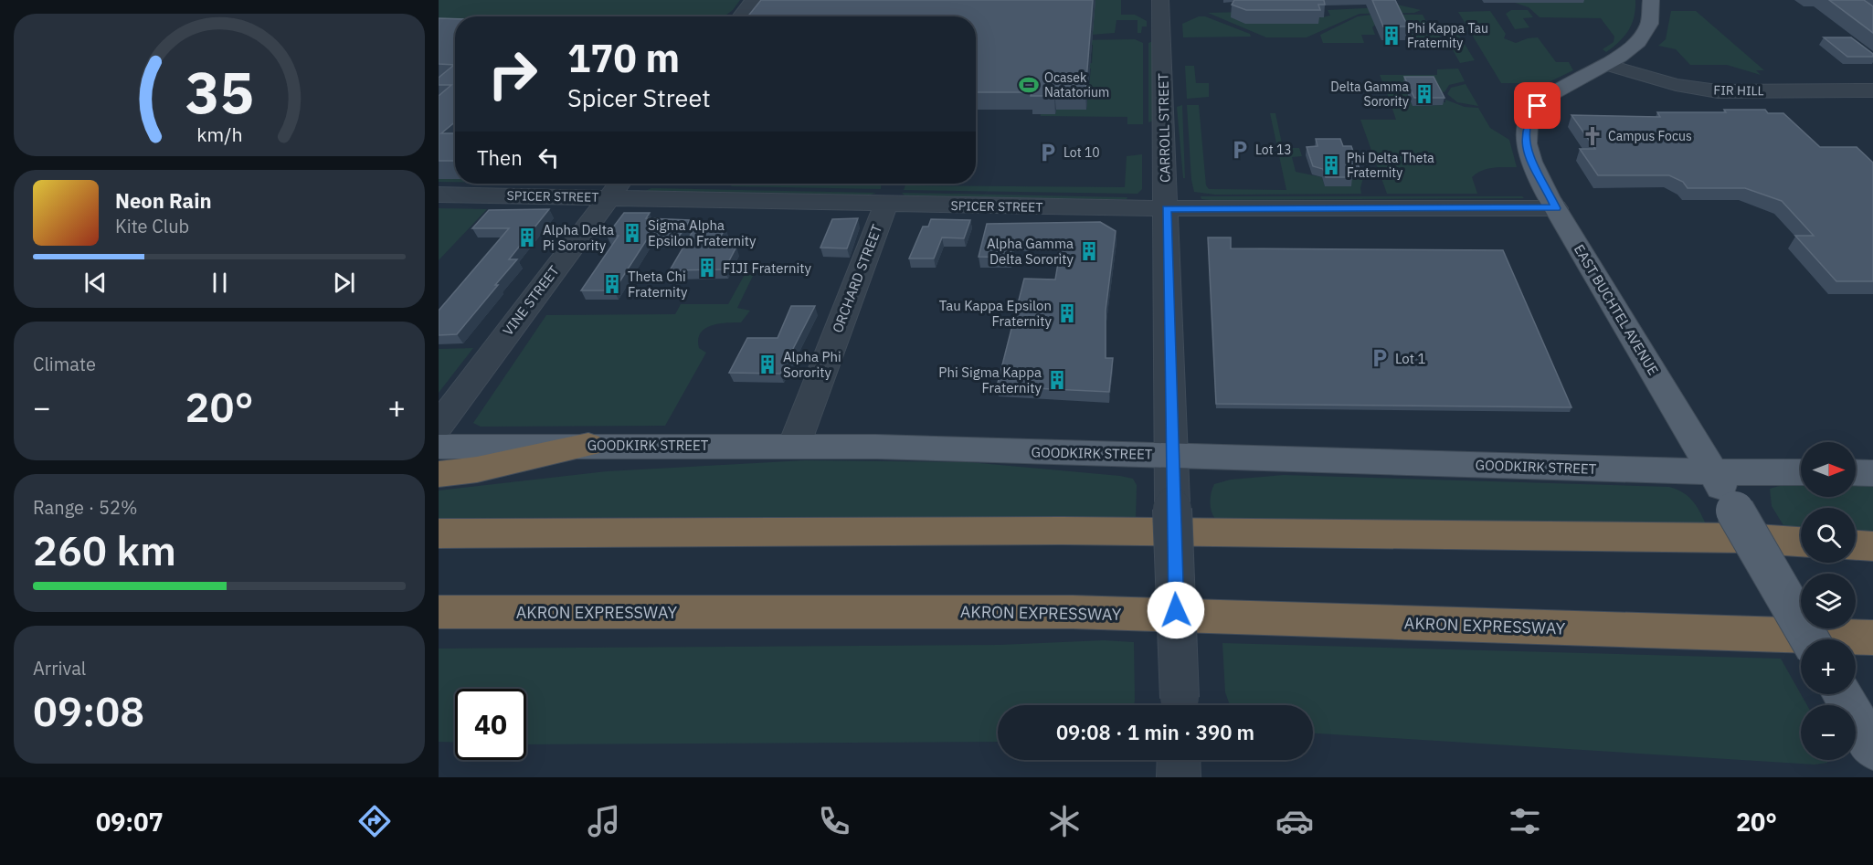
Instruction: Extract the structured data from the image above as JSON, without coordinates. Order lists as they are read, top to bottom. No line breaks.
{"streets":{"highway":["AKRON EXPRESSWAY"],"main road":["EAST BUCHTEL AVENUE","GOODKIRK STREET"],"street":["FIR HILL","CARROLL STREET","SPICER STREET","ORCHARD STREET","VINE STREET"]},"crossings":[["FIR HILL","EAST BUCHTEL AVENUE"],["CARROLL STREET","SPICER STREET"],["CARROLL STREET","GOODKIRK STREET"],["SPICER STREET","ORCHARD STREET"],["SPICER STREET","VINE STREET"],["SPICER STREET","EAST BUCHTEL AVENUE"],["ORCHARD STREET","GOODKIRK STREET"],["EAST BUCHTEL AVENUE","GOODKIRK STREET"]],"places":{"building":["Phi Kappa Tau Fraternity","Delta Gamma Sorority","Phi Delta Theta Fraternity","Sigma Alpha Epsilon Fraternity","Alpha Delta Pi Sorority","Alpha Gamma Delta Sorority","FIJI Fraternity","Theta Chi Fraternity","Tau Kappa Epsilon Fraternity","Alpha Phi Sorority","Phi Sigma Kappa Fraternity"],"sports":["Ocasek Natatorium"],"church":["Campus Focus"],"parking":["Lot 13","Lot 10","Lot 1"]},"north":"right","page":{"turn":["170 m","Spicer Street"],"then":"Then","song":["Neon Rain","Kite Club"],"tile":["Climate",["Range · 52%","260 km"],["Arrival","09:08"]],"heat":["−","20°","+"],"map_buttons":["+","−"],"limit":"40","trip":"09:08 · 1 min · 390 m","tabs":["09:07","20°"],"gauge":["35","km/h"]}}
